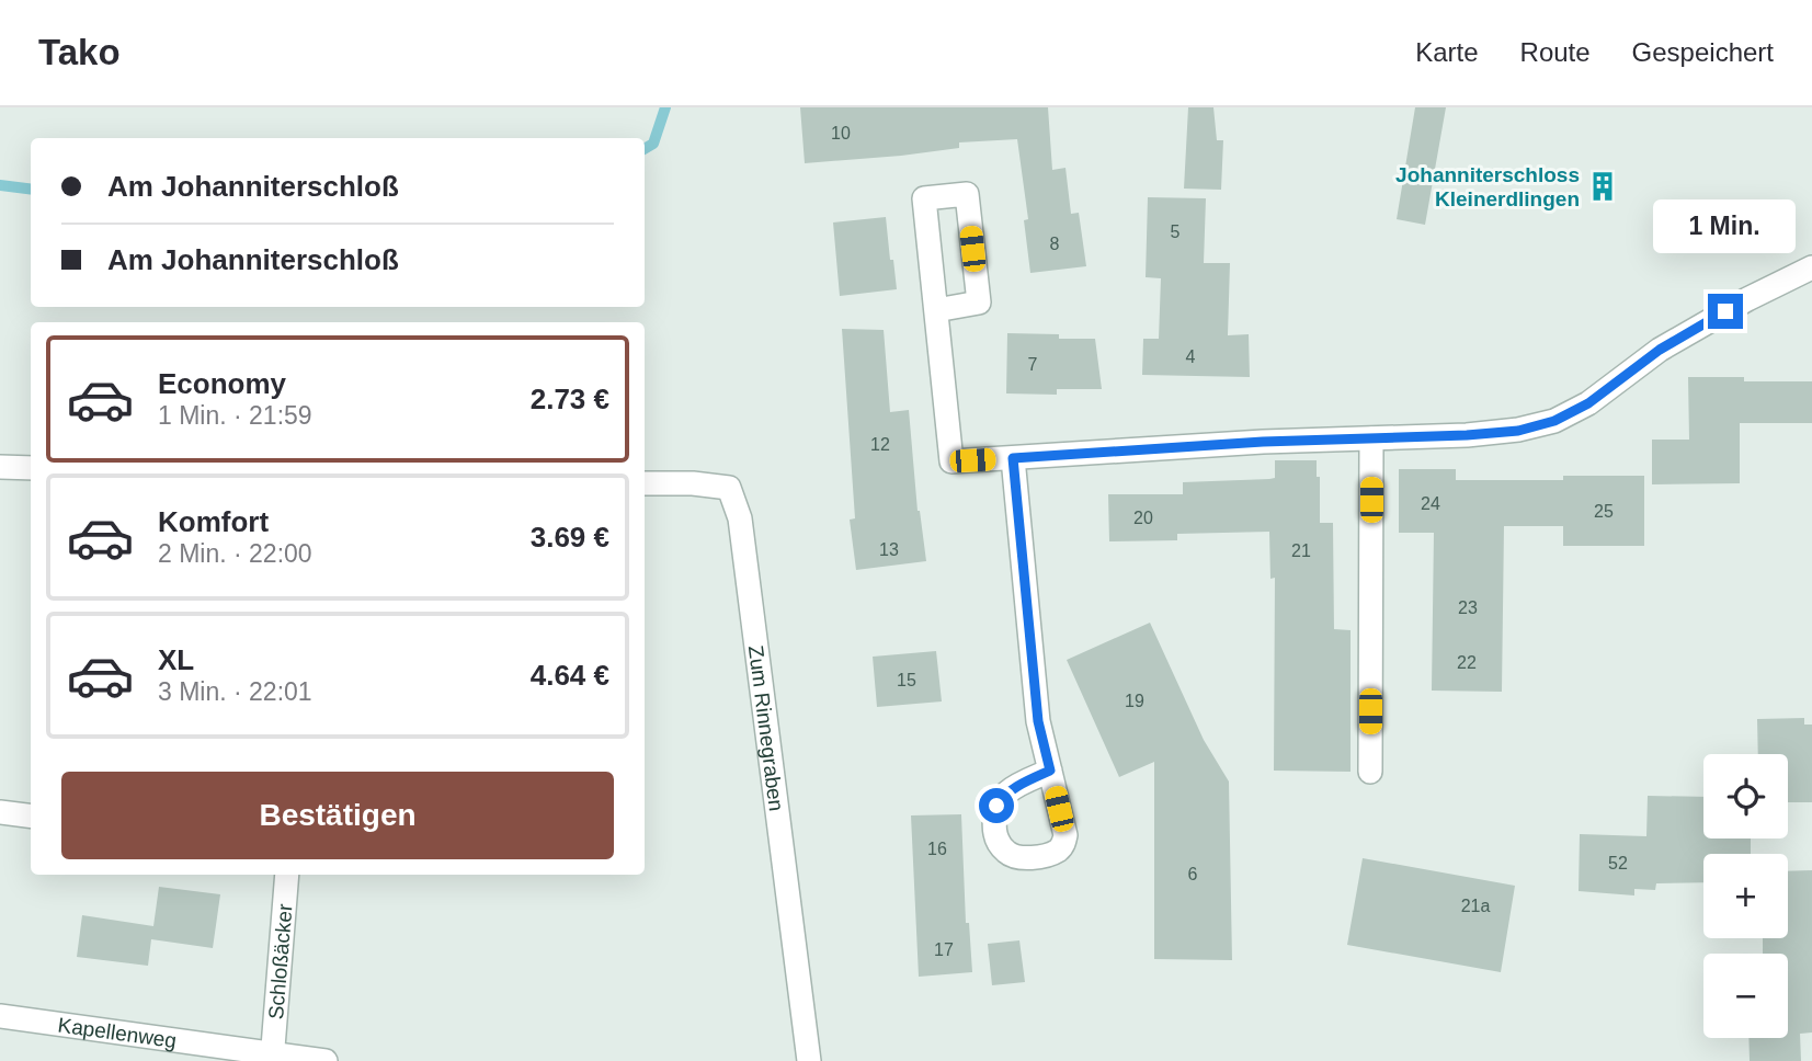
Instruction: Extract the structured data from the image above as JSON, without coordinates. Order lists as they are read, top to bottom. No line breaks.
{"streets":{"street":["Zum Rinnegraben","Schloßäcker","Kapellenweg"]},"crossings":[["Schloßäcker","Kapellenweg"]],"places":{"building":["Johanniterschloss Kleinerdlingen"]},"house_numbers":["10","5","8","4","7","12","24","25","20","13","21","23","22","15","19","16","52","6","21a","17"],"page":{"header":"Tako","nav":["Karte","Route","Gespeichert"],"banner":["Am Johanniterschloß","Am Johanniterschloß"],"bubble":"1 Min.","list":[{"name":"Economy","note":"1 Min. · 21:59","value":"2.73 €"},{"name":"Komfort","note":"2 Min. · 22:00","value":"3.69 €"},{"name":"XL","note":"3 Min. · 22:01","value":"4.64 €"}],"map_buttons":["+","−"],"buttons":"Bestätigen"}}
